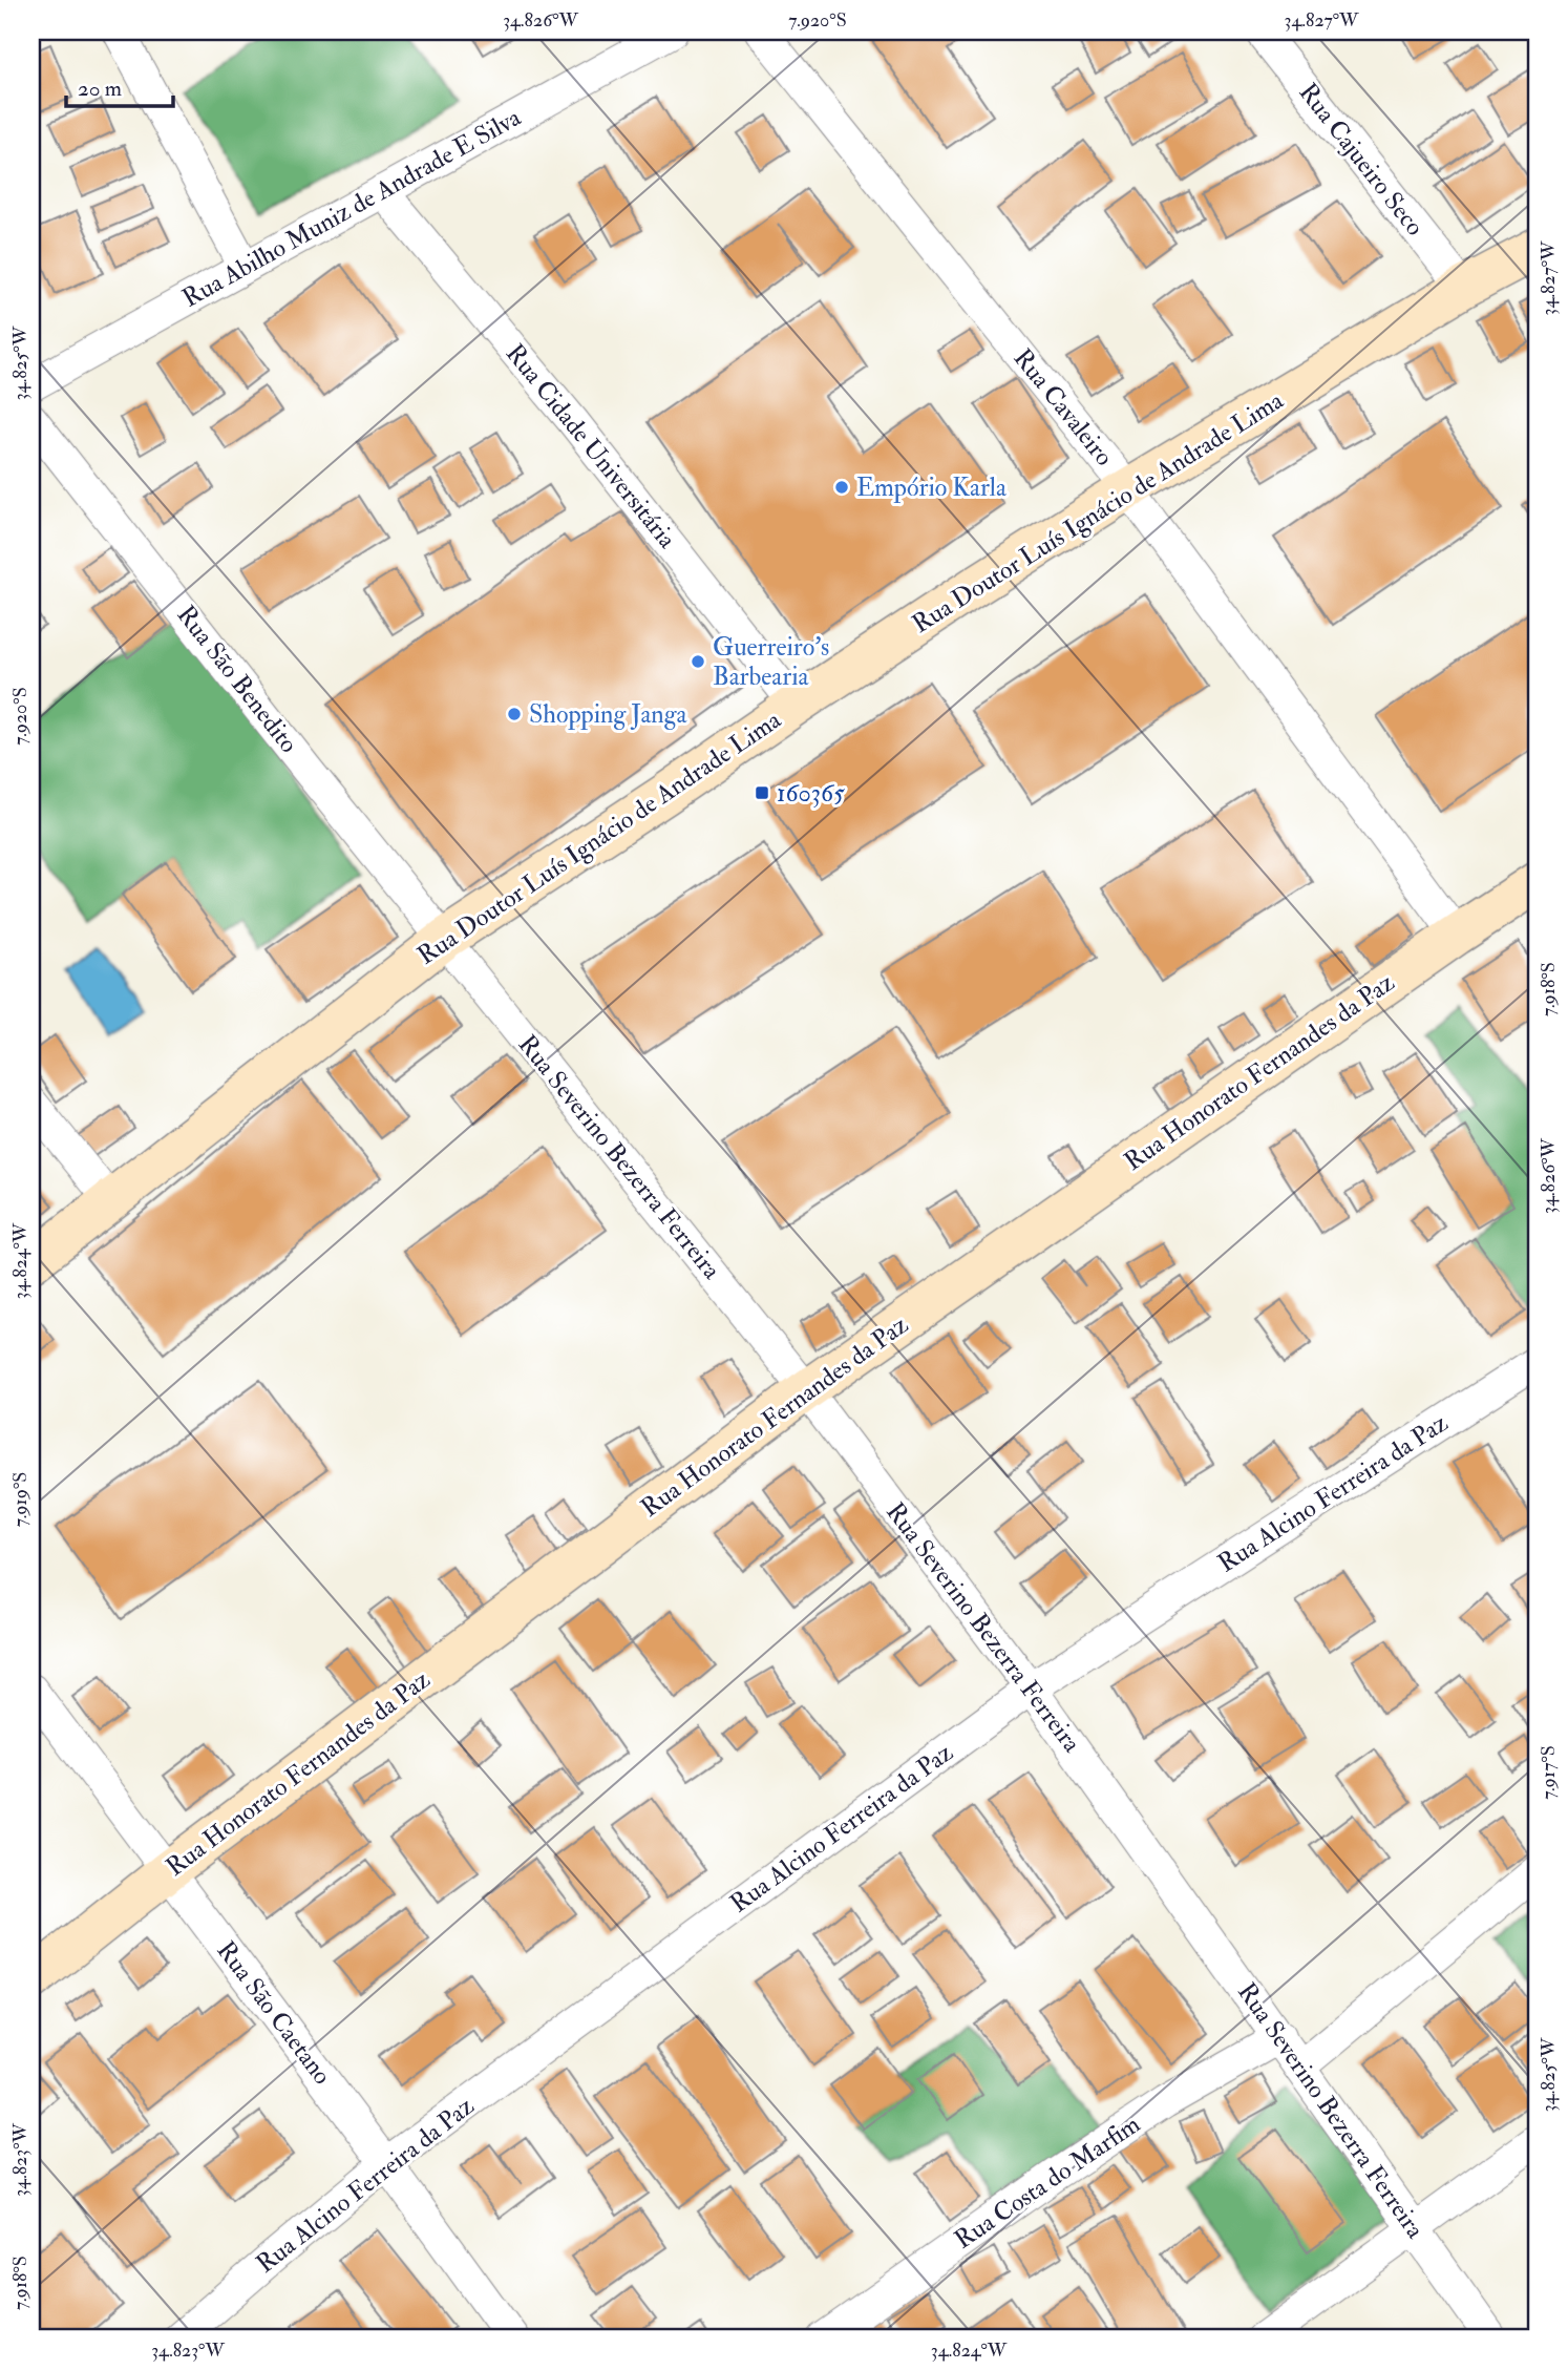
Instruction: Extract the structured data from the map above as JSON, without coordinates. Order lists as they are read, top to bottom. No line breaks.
{"streets":{"main road":["Rua Doutor Luís Ignácio de Andrade Lima","Rua Honorato Fernandes da Paz"],"street":["Rua Cajueiro Seco","Rua Abilho Muniz de Andrade E Silva","Rua Cavaleiro","Rua Cidade Universitária","Rua São Benedito","Rua Severino Bezerra Ferreira","Rua Alcino Ferreira da Paz","Rua São Caetano","Rua Costa do Marfim"]},"crossings":[["Rua Cajueiro Seco","Rua Doutor Luís Ignácio de Andrade Lima"],["Rua Abilho Muniz de Andrade E Silva","Rua Cidade Universitária"],["Rua Cavaleiro","Rua Doutor Luís Ignácio de Andrade Lima"],["Rua Cavaleiro","Rua Honorato Fernandes da Paz"],["Rua Cidade Universitária","Rua Doutor Luís Ignácio de Andrade Lima"],["Rua Doutor Luís Ignácio de Andrade Lima","Rua São Benedito"],["Rua Doutor Luís Ignácio de Andrade Lima","Rua Severino Bezerra Ferreira"],["Rua São Benedito","Rua Severino Bezerra Ferreira"],["Rua Honorato Fernandes da Paz","Rua Severino Bezerra Ferreira"],["Rua Honorato Fernandes da Paz","Rua São Caetano"],["Rua Severino Bezerra Ferreira","Rua Alcino Ferreira da Paz"],["Rua Severino Bezerra Ferreira","Rua Costa do Marfim"],["Rua Alcino Ferreira da Paz","Rua São Caetano"]],"places":{"other":["Empório Karla","Guerreiro's Barbearia","Shopping Janga"],"transit":["160365"]},"scale_bar":"20 m","coordinates":["34.826°W","7.920°S","34.827°W","34.825°W","7.918°S","34.824°W","7.919°S","7.917°S","34.823°W"]}
